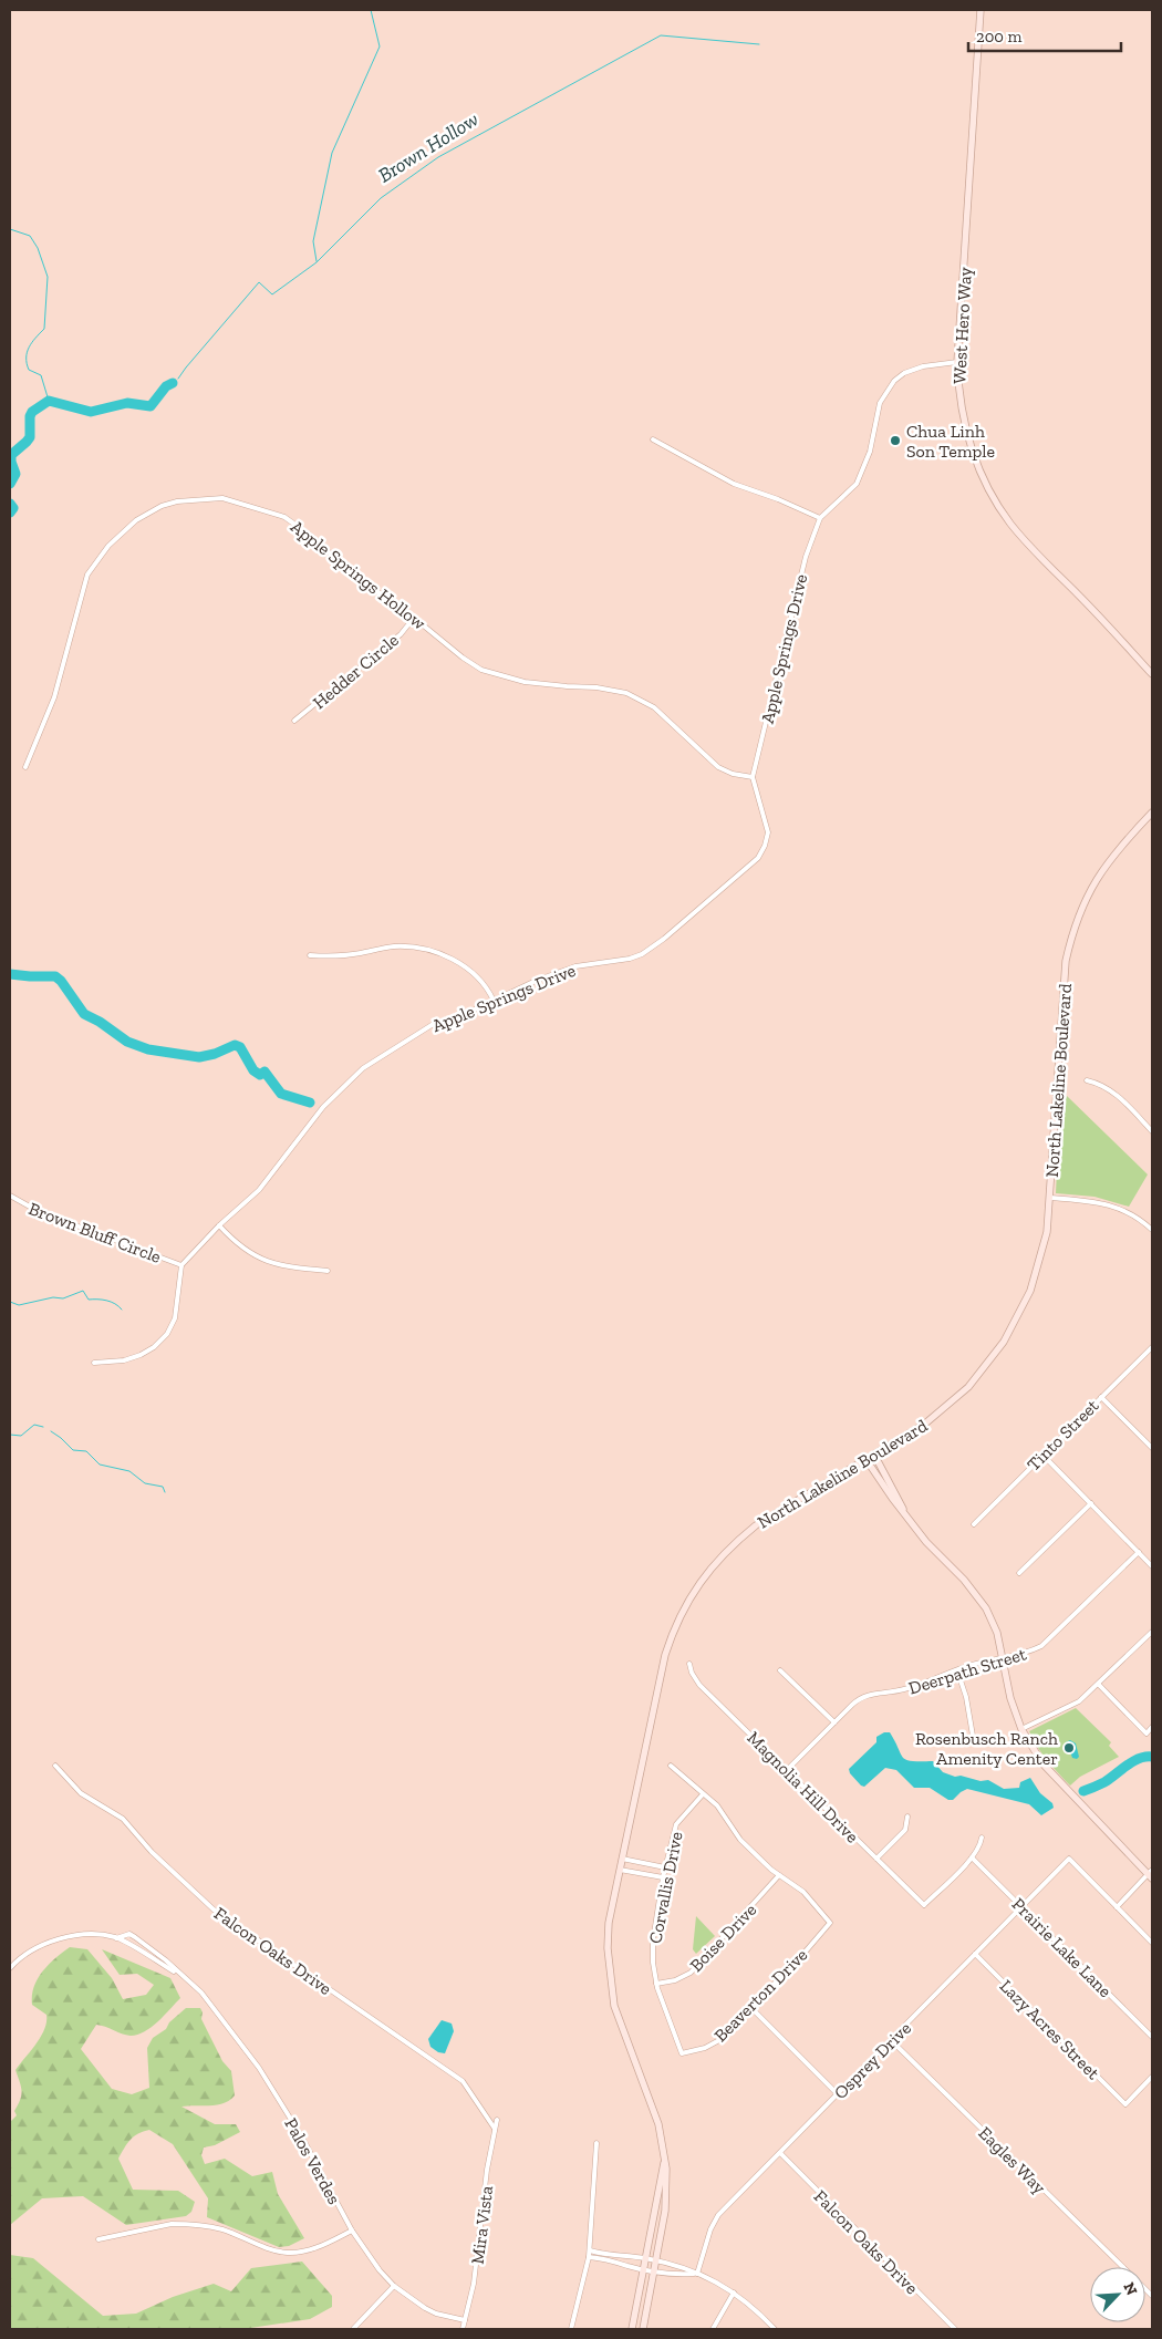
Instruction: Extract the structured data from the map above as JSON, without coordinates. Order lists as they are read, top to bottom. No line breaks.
{"streets":{"street":["West Hero Way","Apple Springs Hollow","Apple Springs Drive","Hedder Circle","North Lakeline Boulevard","Brown Bluff Circle","Tinto Street","Deerpath Street","Magnolia Hill Drive","Corvallis Drive","Boise Drive","Prairie Lake Lane","Falcon Oaks Drive","Beaverton Drive","Lazy Acres Street","Osprey Drive","Eagles Way","Palos Verdes","Mira Vista"]},"crossings":[["West Hero Way","Apple Springs Drive"],["Apple Springs Hollow","Apple Springs Drive"],["Apple Springs Hollow","Hedder Circle"],["Apple Springs Drive","Brown Bluff Circle"],["Deerpath Street","Magnolia Hill Drive"],["Magnolia Hill Drive","Prairie Lake Lane"],["Corvallis Drive","Boise Drive"],["Corvallis Drive","Beaverton Drive"],["Boise Drive","Beaverton Drive"],["Prairie Lake Lane","Osprey Drive"],["Falcon Oaks Drive","Osprey Drive"],["Falcon Oaks Drive","Mira Vista"],["Lazy Acres Street","Osprey Drive"],["Osprey Drive","Eagles Way"],["Palos Verdes","Mira Vista"]],"water":["Brown Hollow"],"places":["Chua Linh Son Temple","Rosenbusch Ranch Amenity Center"],"scale_bar":"200 m","north":"top right"}
